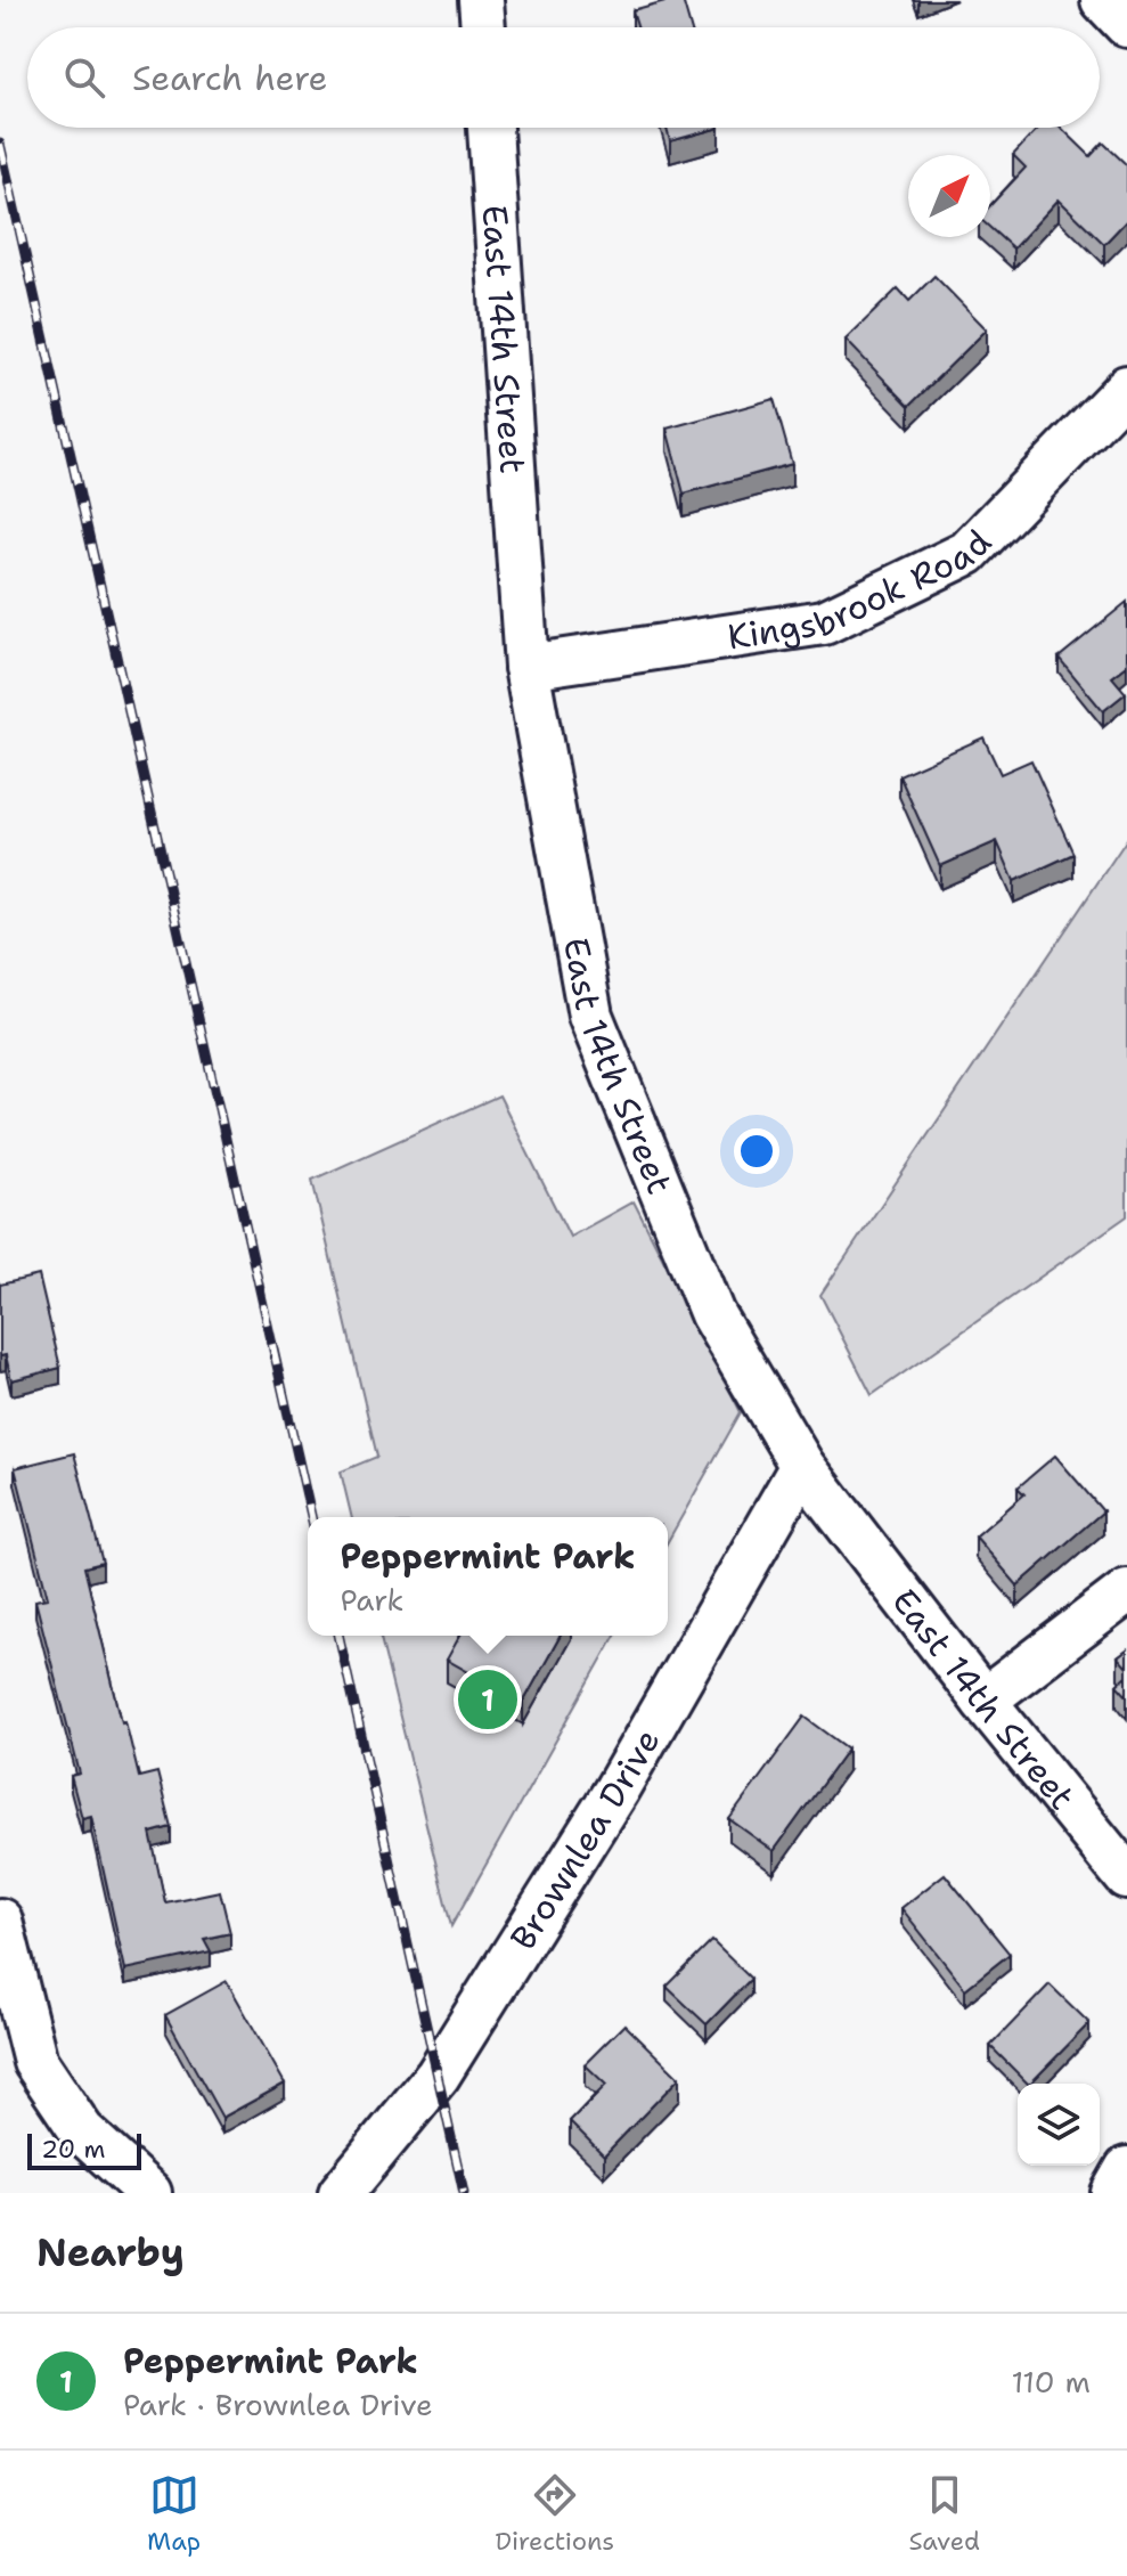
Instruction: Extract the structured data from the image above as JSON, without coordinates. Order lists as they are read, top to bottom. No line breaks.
{"streets":{"street":["East 14th Street","Kingsbrook Road","Brownlea Drive"]},"crossings":[["East 14th Street","Kingsbrook Road"],["East 14th Street","Brownlea Drive"]],"scale_bar":"20 m","north":"top right","page":{"search":"Search here","popup":["Peppermint Park","Park"],"pins":"1","scale":"20 m","heading":"Nearby","list":[{"mark":"1","name":"Peppermint Park","note":"Park · Brownlea Drive","value":"110 m"}],"nav":["Map","Directions","Saved"]}}
